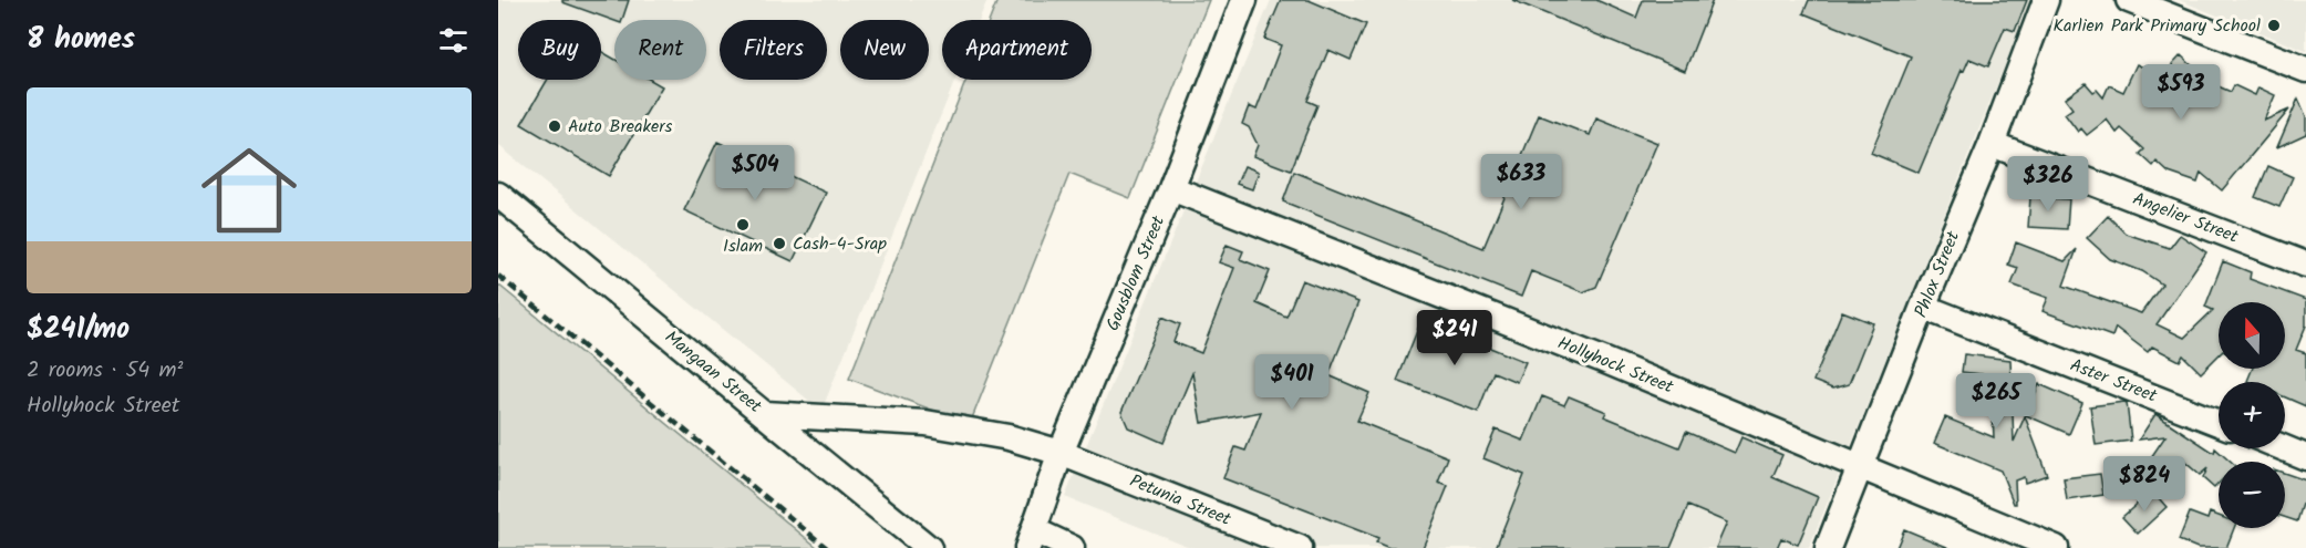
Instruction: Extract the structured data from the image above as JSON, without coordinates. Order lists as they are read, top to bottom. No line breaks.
{"streets":{"street":["Angelier Street","Gousblom Street","Phlox Street","Hollyhock Street","Mangaan Street","Aster Street","Petunia Street"]},"crossings":[["Angelier Street","Phlox Street"],["Gousblom Street","Hollyhock Street"],["Gousblom Street","Petunia Street"],["Phlox Street","Hollyhock Street"],["Phlox Street","Aster Street"],["Mangaan Street","Petunia Street"]],"places":["Karlien Park Primary School","Auto Breakers","Islam","Cash-4-Srap"],"north":"top","page":{"heading":"8 homes","chip":["Buy","Rent","Filters","New","Apartment"],"price":["$593","$504","$633","$326","$241","$401","$265","$824"],"list":[{"name":"$241/mo","note":"2 rooms · 54 m² · Hollyhock Street"}],"map_buttons":["+","−"]}}
